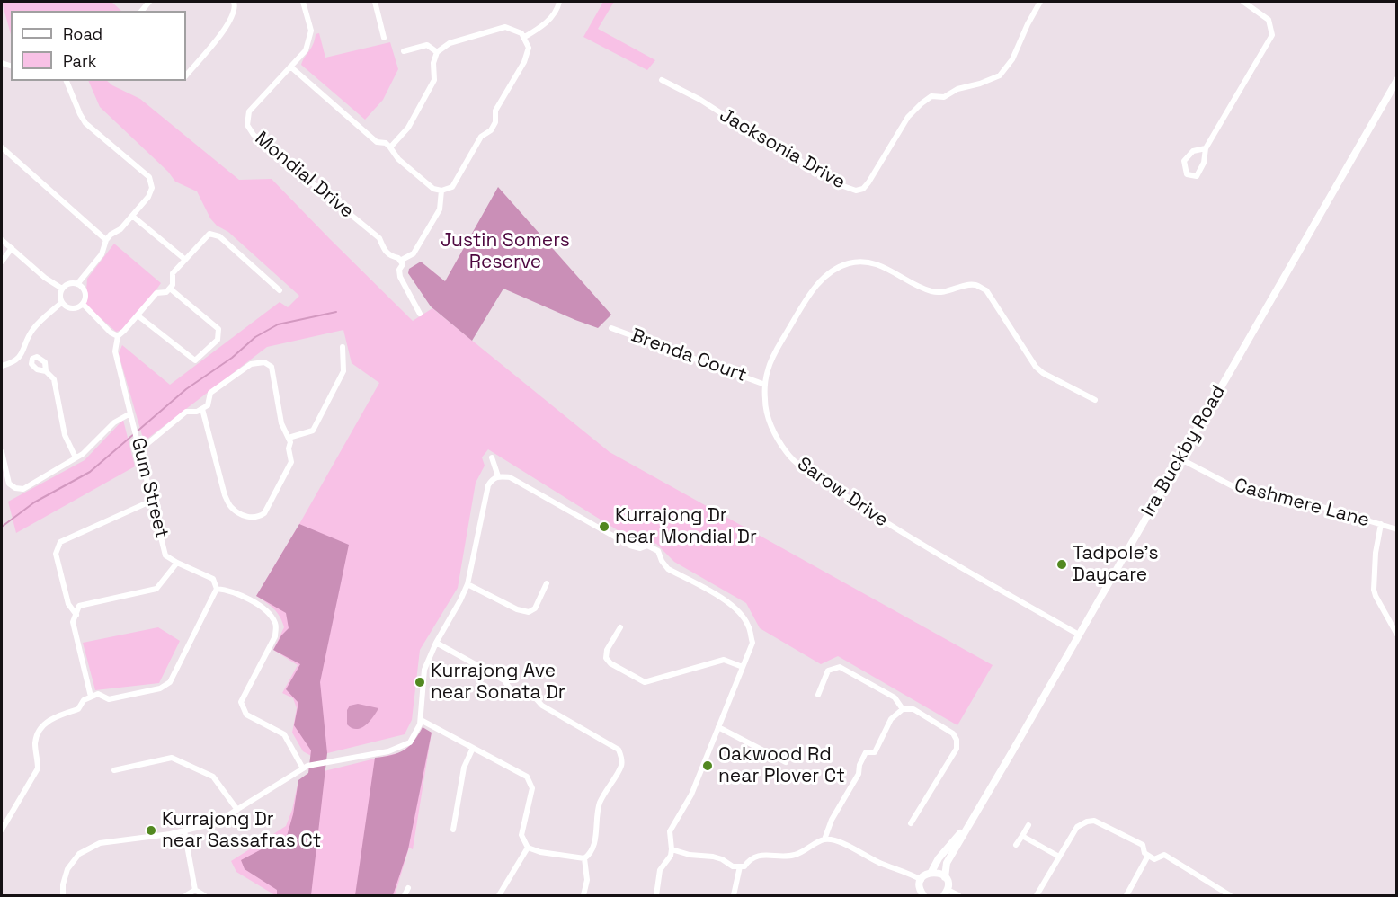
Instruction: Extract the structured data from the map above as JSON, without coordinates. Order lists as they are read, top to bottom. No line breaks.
{"streets":{"street":["Jacksonia Drive","Mondial Drive","Brenda Court","Ira Buckby Road","Gum Street","Sarow Drive","Cashmere Lane"]},"crossings":[["Brenda Court","Sarow Drive"],["Ira Buckby Road","Sarow Drive"],["Ira Buckby Road","Cashmere Lane"]],"parks":["Justin Somers Reserve"],"places":["Kurrajong Dr near Mondial Dr","Tadpole's Daycare","Kurrajong Ave near Sonata Dr","Oakwood Rd near Plover Ct","Kurrajong Dr near Sassafras Ct"],"legend":["Road","Park"]}
